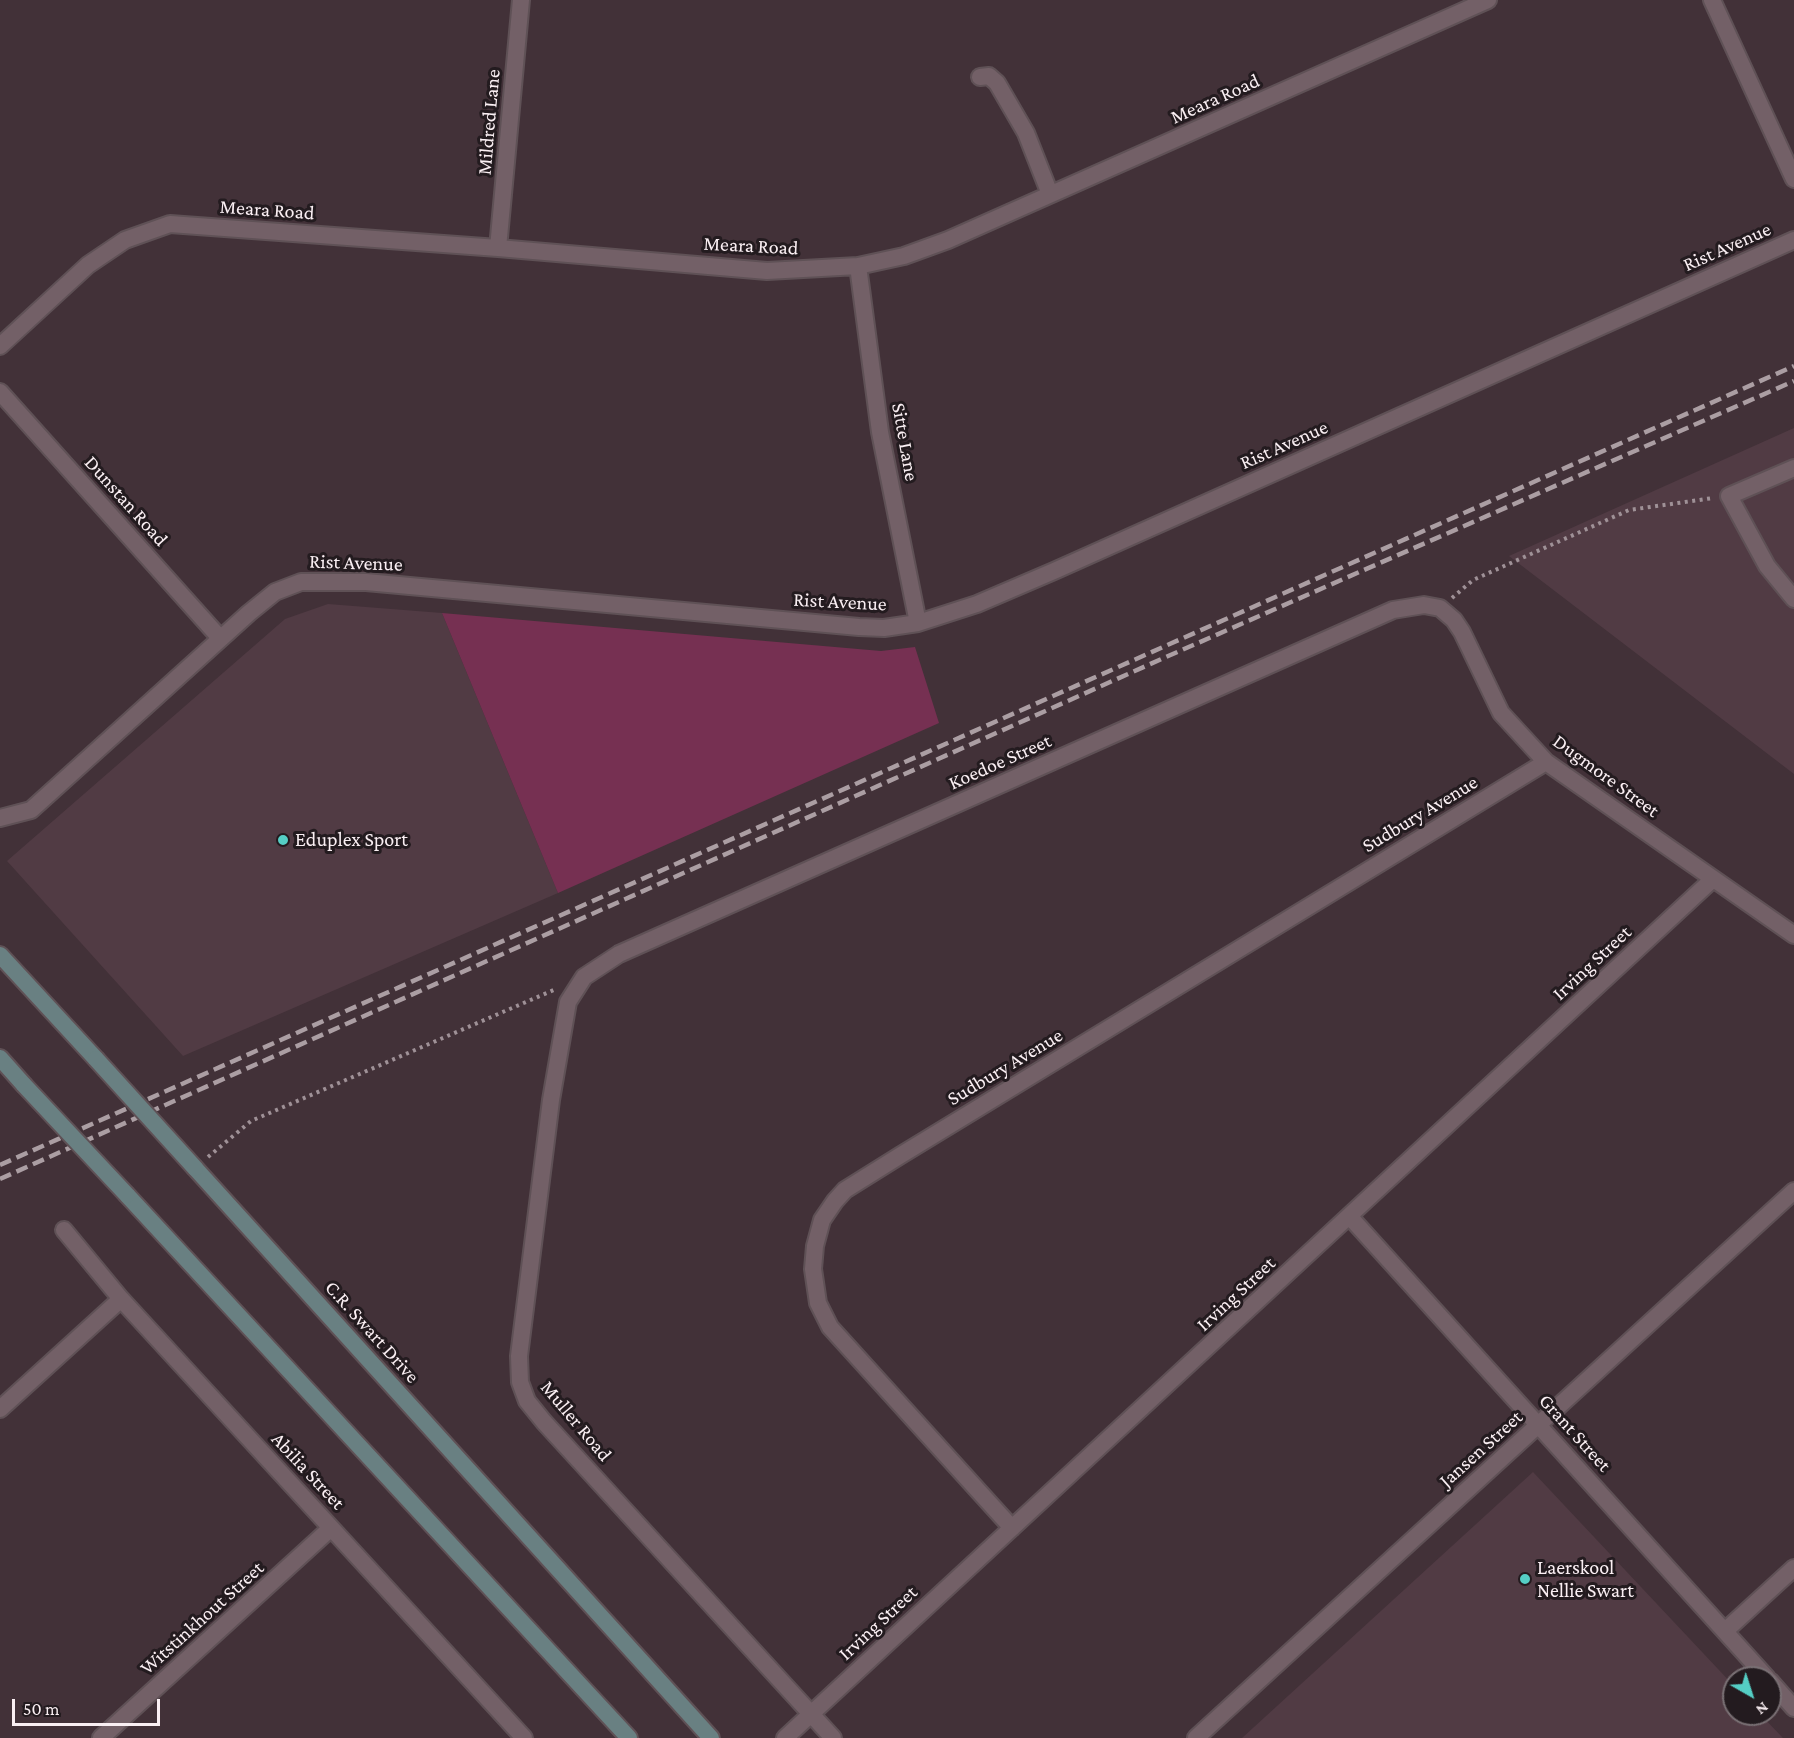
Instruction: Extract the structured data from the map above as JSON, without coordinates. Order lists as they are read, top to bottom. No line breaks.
{"streets":{"main road":["C.R. Swart Drive"],"street":["Meara Road","Mildred Lane","Rist Avenue","Sitte Lane","Dunstan Road","Koedoe Street","Dugmore Street","Sudbury Avenue","Irving Street","Muller Road","Grant Street","Jansen Street","Abilia Street","Witstinkhout Street"]},"crossings":[["Meara Road","Mildred Lane"],["Meara Road","Sitte Lane"],["Rist Avenue","Sitte Lane"],["Rist Avenue","Dunstan Road"],["Koedoe Street","Dugmore Street"],["Koedoe Street","Muller Road"],["Dugmore Street","Sudbury Avenue"],["Dugmore Street","Irving Street"],["Sudbury Avenue","Irving Street"],["Irving Street","Muller Road"],["Irving Street","Grant Street"],["Grant Street","Jansen Street"],["Abilia Street","Witstinkhout Street"]],"places":["Eduplex Sport","Laerskool Nellie Swart"],"scale_bar":"50 m","north":"bottom right"}
